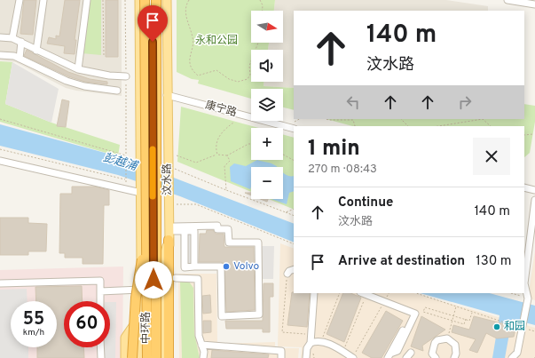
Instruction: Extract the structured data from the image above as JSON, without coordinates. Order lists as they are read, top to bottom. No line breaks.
{"streets":{"highway":["中环路"],"main road":["汶水路"],"street":["康宁路"]},"crossings":[["康宁路","汶水路"]],"water":["彭越浦"],"parks":["永和公园"],"places":["Volvo","和园"],"north":"right","page":{"map_buttons":["+","−"],"turn":["140 m","汶水路"],"heading":["1 min","270 m · 08:43"],"list":[{"name":"Continue","note":"汶水路","value":"140 m"},{"name":"Arrive at destination","value":"130 m"}],"speed":"55 km/h","limit":"60"}}
